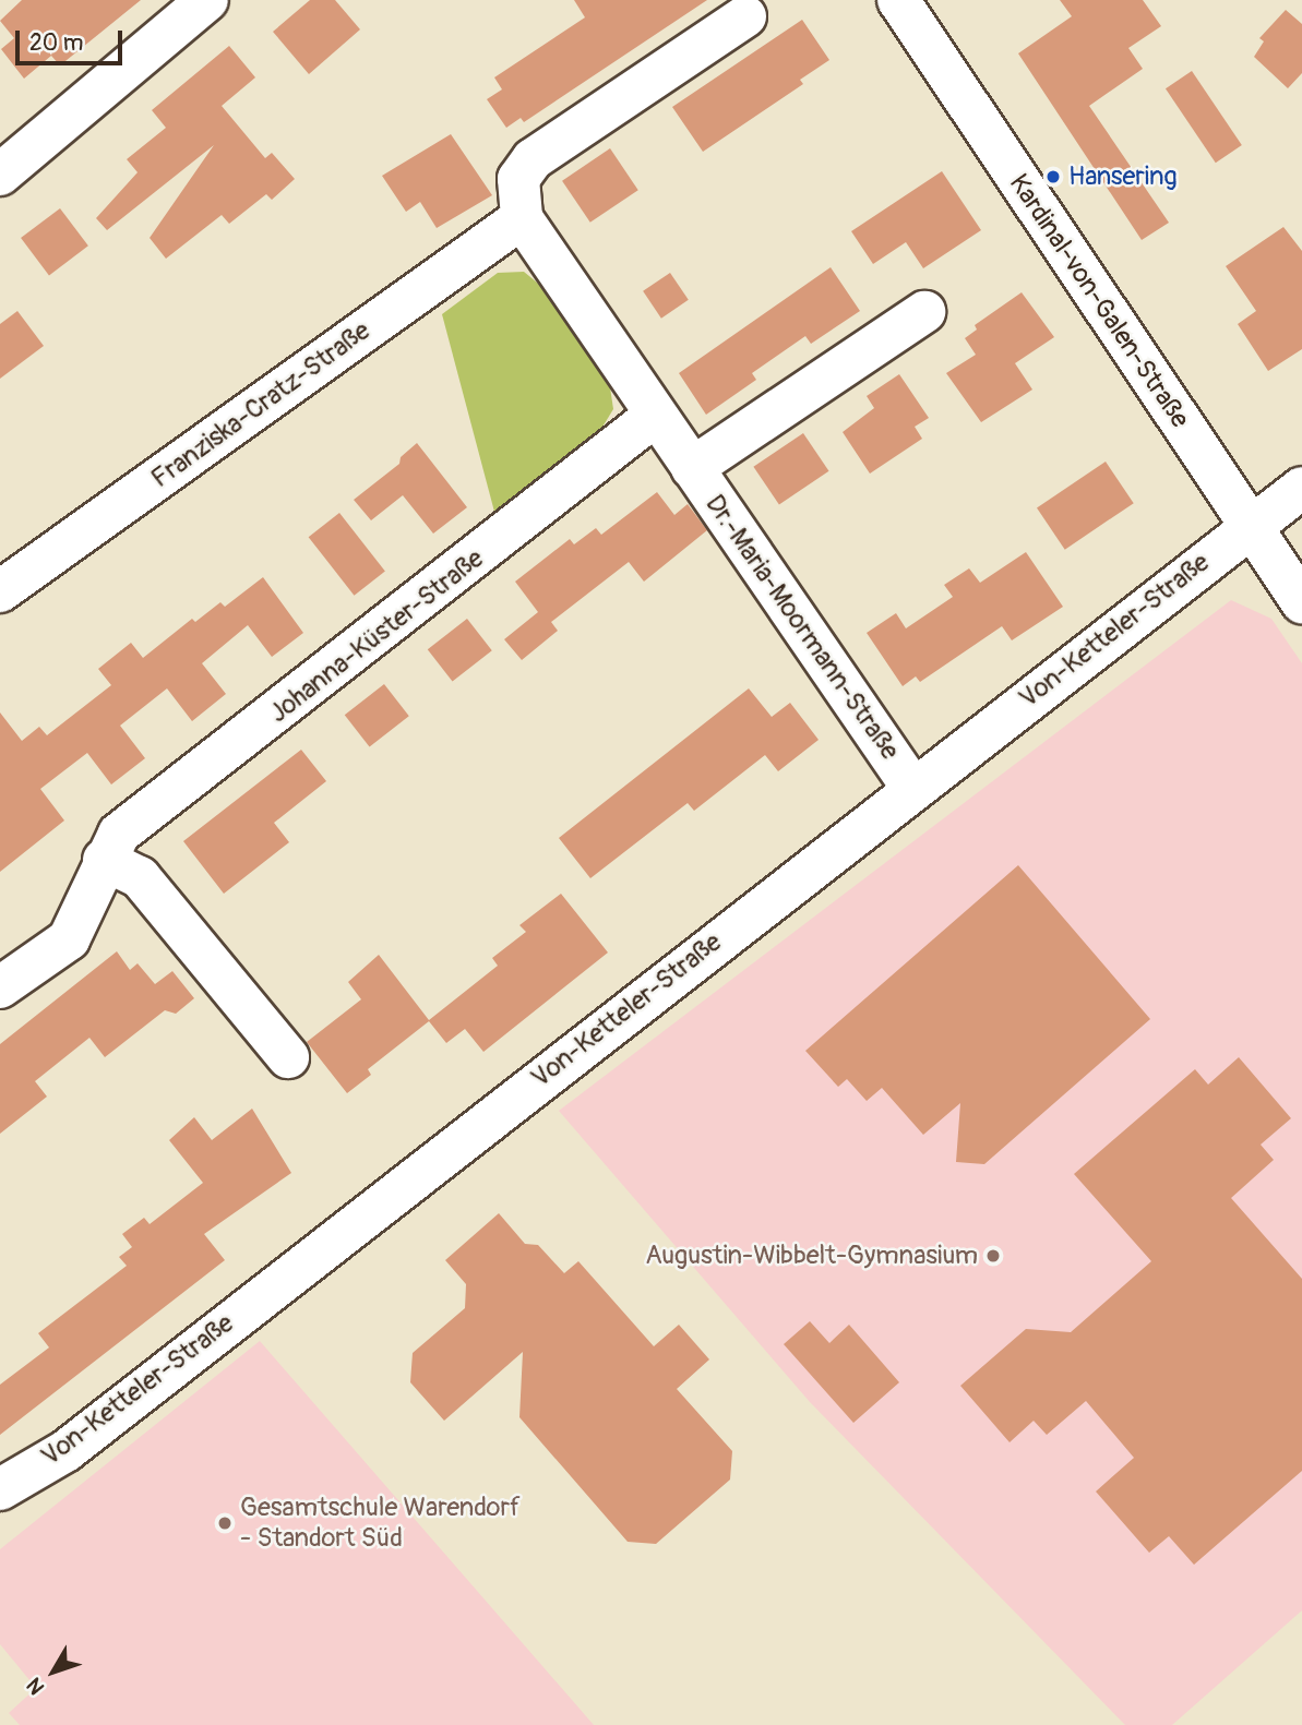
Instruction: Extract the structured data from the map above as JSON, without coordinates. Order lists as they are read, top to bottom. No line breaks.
{"streets":{"street":["Kardinal-von-Galen-Straße","Franziska-Cratz-Straße","Dr.-Maria-Moormann-Straße","Von-Ketteler-Straße","Johanna-Küster-Straße"]},"crossings":[["Kardinal-von-Galen-Straße","Von-Ketteler-Straße"],["Franziska-Cratz-Straße","Dr.-Maria-Moormann-Straße"],["Dr.-Maria-Moormann-Straße","Von-Ketteler-Straße"],["Dr.-Maria-Moormann-Straße","Johanna-Küster-Straße"]],"places":["Hansering","Augustin-Wibbelt-Gymnasium","Gesamtschule Warendorf - Standort Süd"],"scale_bar":"20 m","north":"bottom left"}
